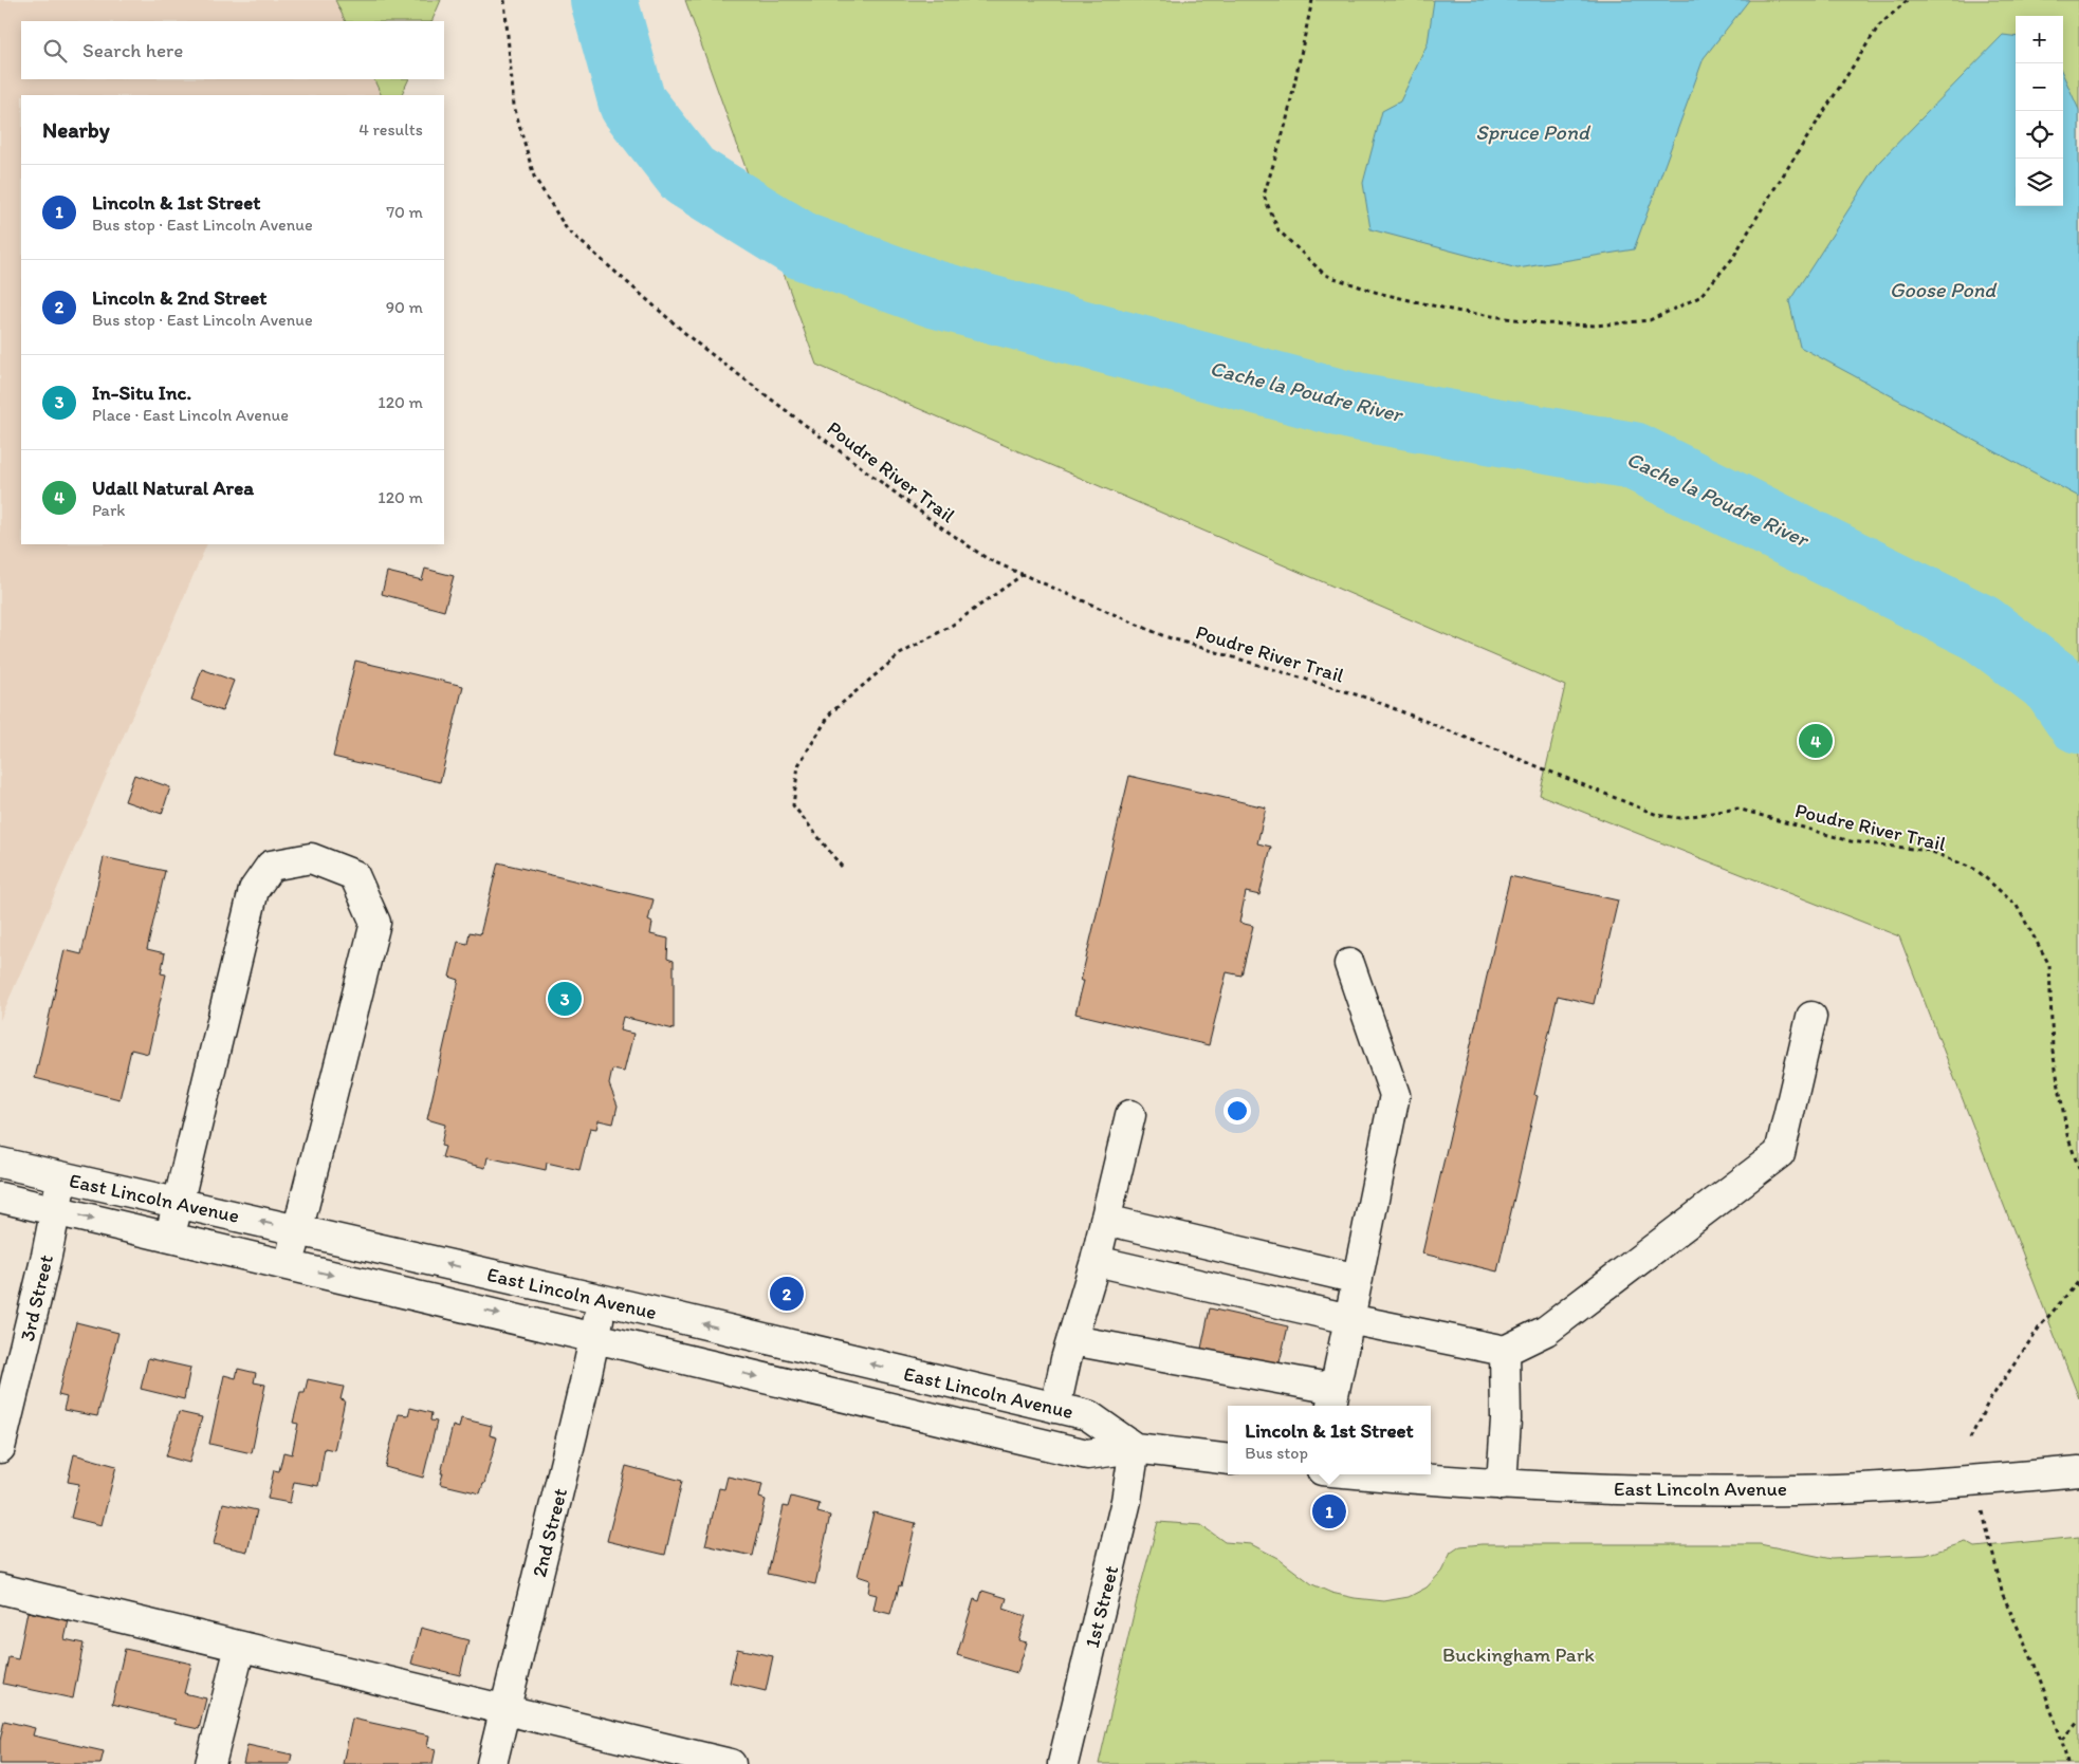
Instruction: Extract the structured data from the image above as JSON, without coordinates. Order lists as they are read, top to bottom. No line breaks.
{"streets":{"street":["East Lincoln Avenue","3rd Street","2nd Street","1st Street"],"path":["Poudre River Trail"]},"crossings":[["East Lincoln Avenue","3rd Street"],["East Lincoln Avenue","2nd Street"],["East Lincoln Avenue","1st Street"]],"water":["Spruce Pond","Goose Pond","Cache la Poudre River"],"parks":["Buckingham Park"],"page":{"map_buttons":["+","−"],"search":"Search here","heading":["Nearby","4 results"],"list":[{"mark":"1","name":"Lincoln & 1st Street","note":"Bus stop · East Lincoln Avenue","value":"70 m"},{"mark":"2","name":"Lincoln & 2nd Street","note":"Bus stop · East Lincoln Avenue","value":"90 m"},{"mark":"3","name":"In-Situ Inc.","note":"Place · East Lincoln Avenue","value":"120 m"},{"mark":"4","name":"Udall Natural Area","note":"Park","value":"120 m"}],"pins":["4","3","2","1"],"popup":["Lincoln & 1st Street","Bus stop"]}}
